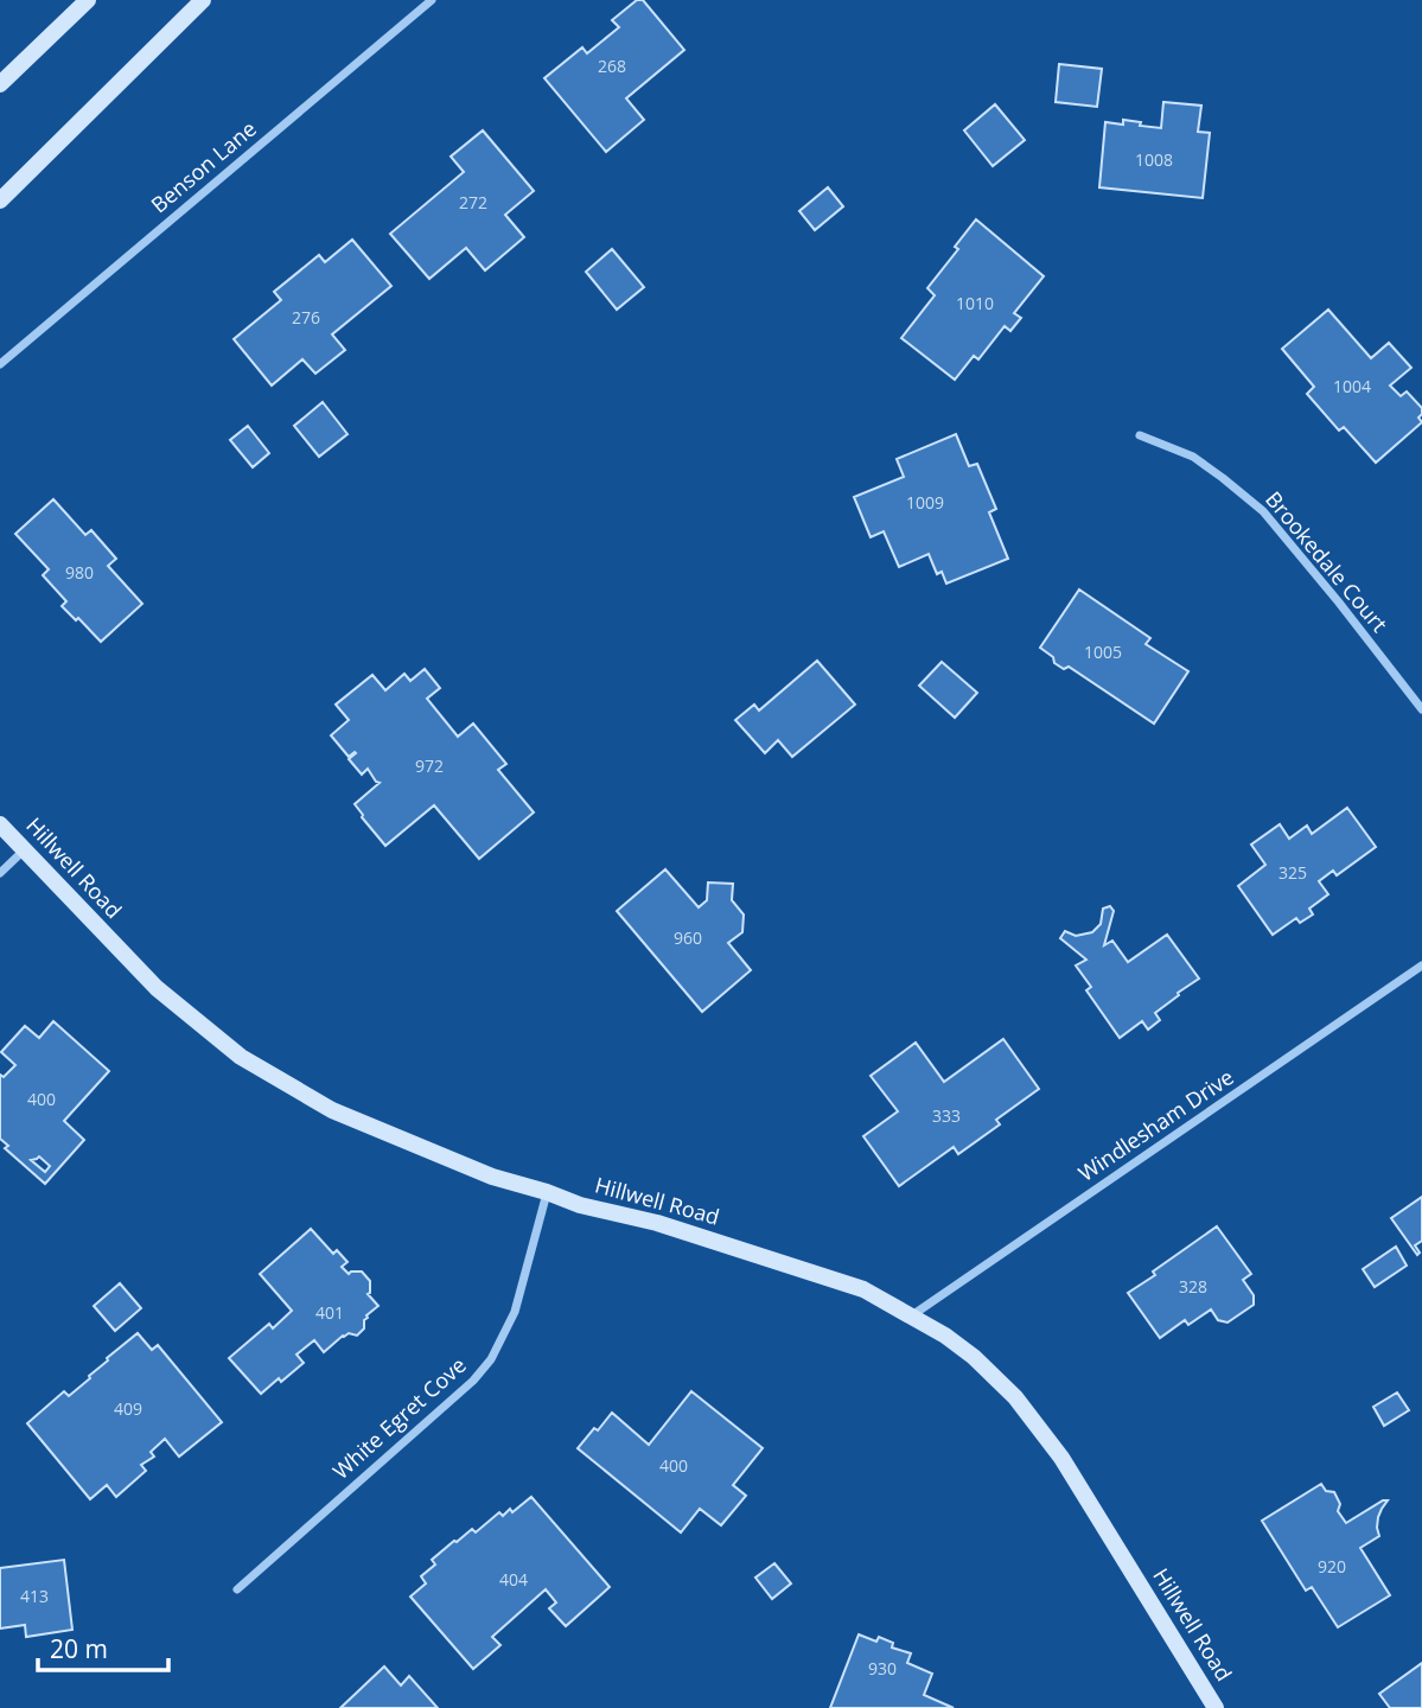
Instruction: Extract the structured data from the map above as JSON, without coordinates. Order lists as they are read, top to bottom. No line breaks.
{"streets":{"street":["Benson Lane","Brookedale Court","Hillwell Road","Windlesham Drive","White Egret Cove"]},"crossings":[["Hillwell Road","Windlesham Drive"],["Hillwell Road","White Egret Cove"]],"house_numbers":["268","1008","272","1010","276","1004","1009","980","1005","972","325","960","400","333","328","401","409","400","920","404","413","930"],"scale_bar":"20 m"}
